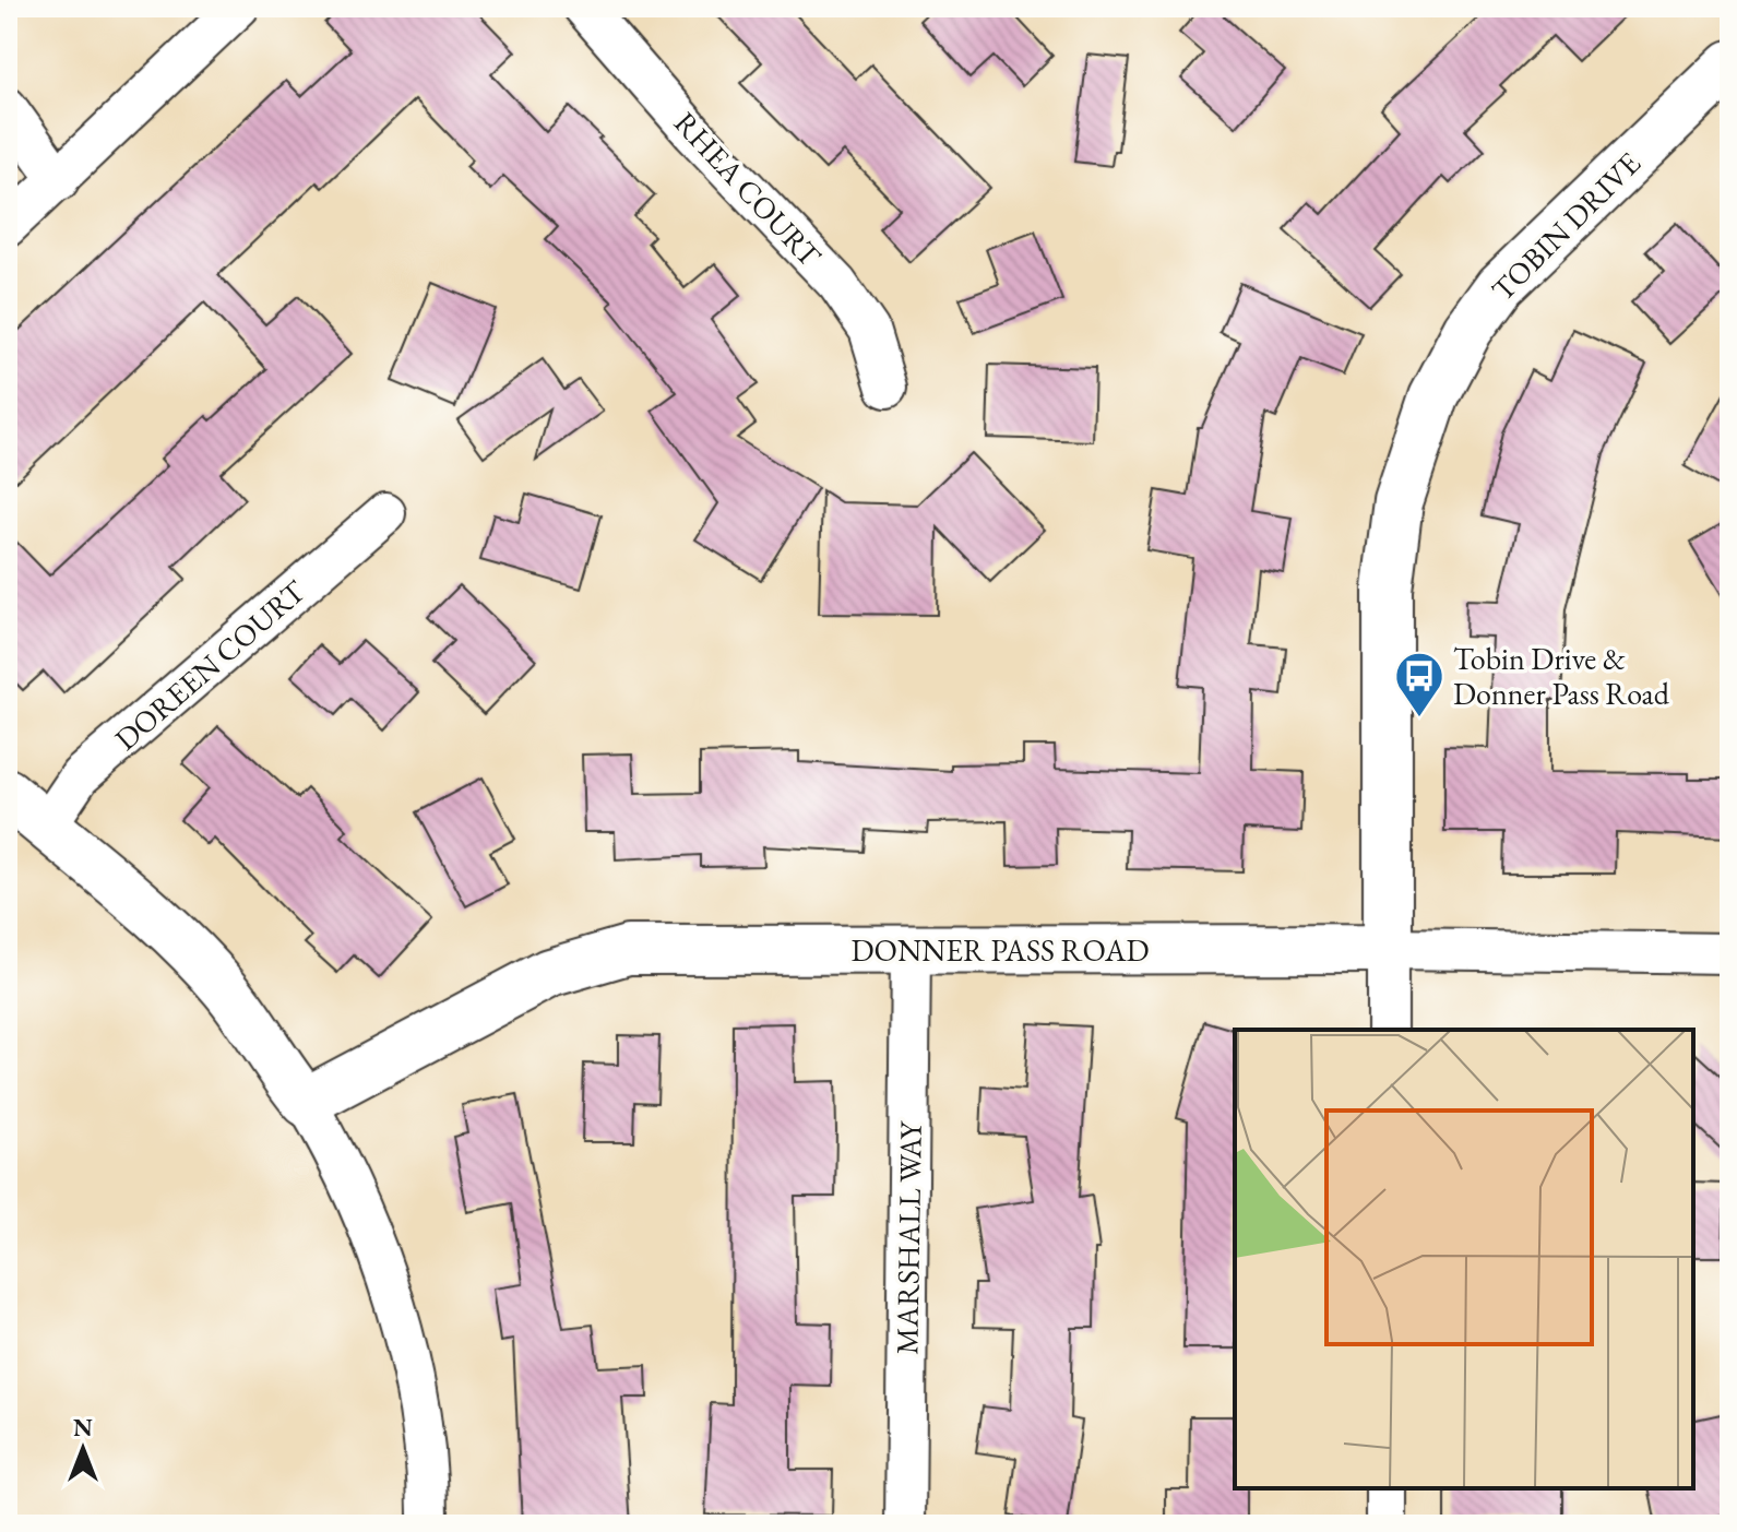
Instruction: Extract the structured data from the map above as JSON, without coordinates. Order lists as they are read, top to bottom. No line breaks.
{"streets":{"street":["RHEA COURT","TOBIN DRIVE","DOREEN COURT","DONNER PASS ROAD","MARSHALL WAY"]},"crossings":[["TOBIN DRIVE","DONNER PASS ROAD"],["DONNER PASS ROAD","MARSHALL WAY"]],"places":{"bus stop":["Tobin Drive & Donner Pass Road"]},"north":"top"}
